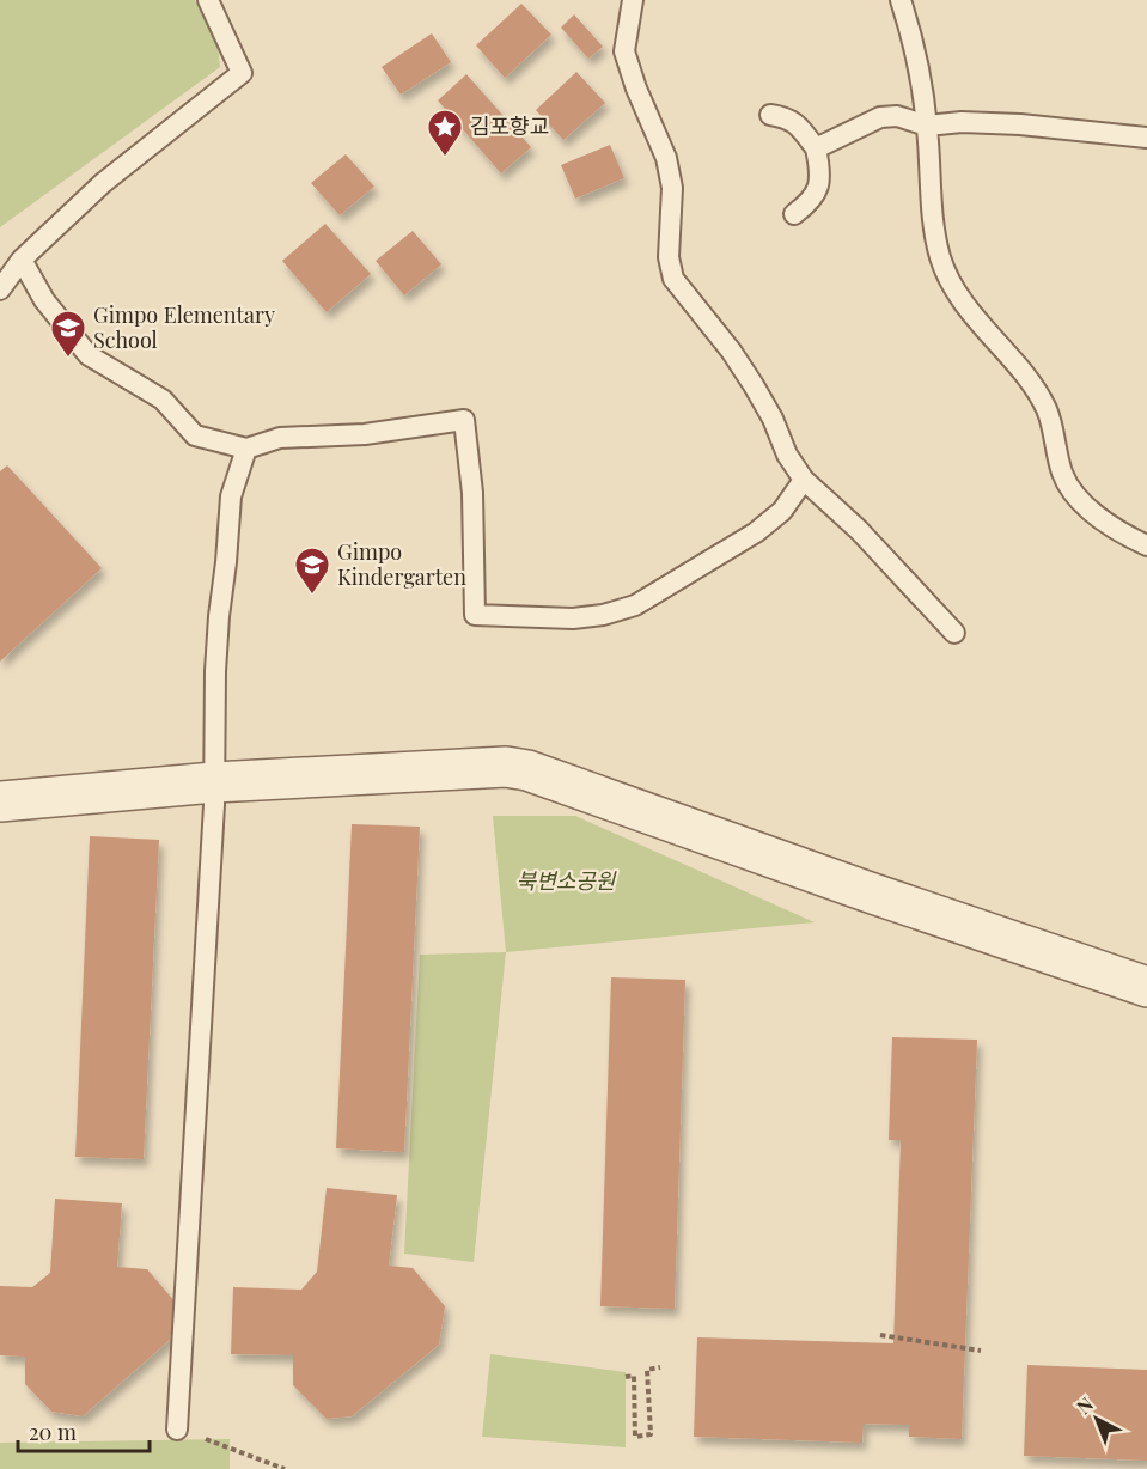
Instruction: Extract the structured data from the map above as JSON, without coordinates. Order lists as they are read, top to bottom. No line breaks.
{"parks":["북변소공원"],"places":{"place":["김포향교"],"school or university":["Gimpo Elementary School","Gimpo Kindergarten"]},"scale_bar":"20 m","north":"top left"}
